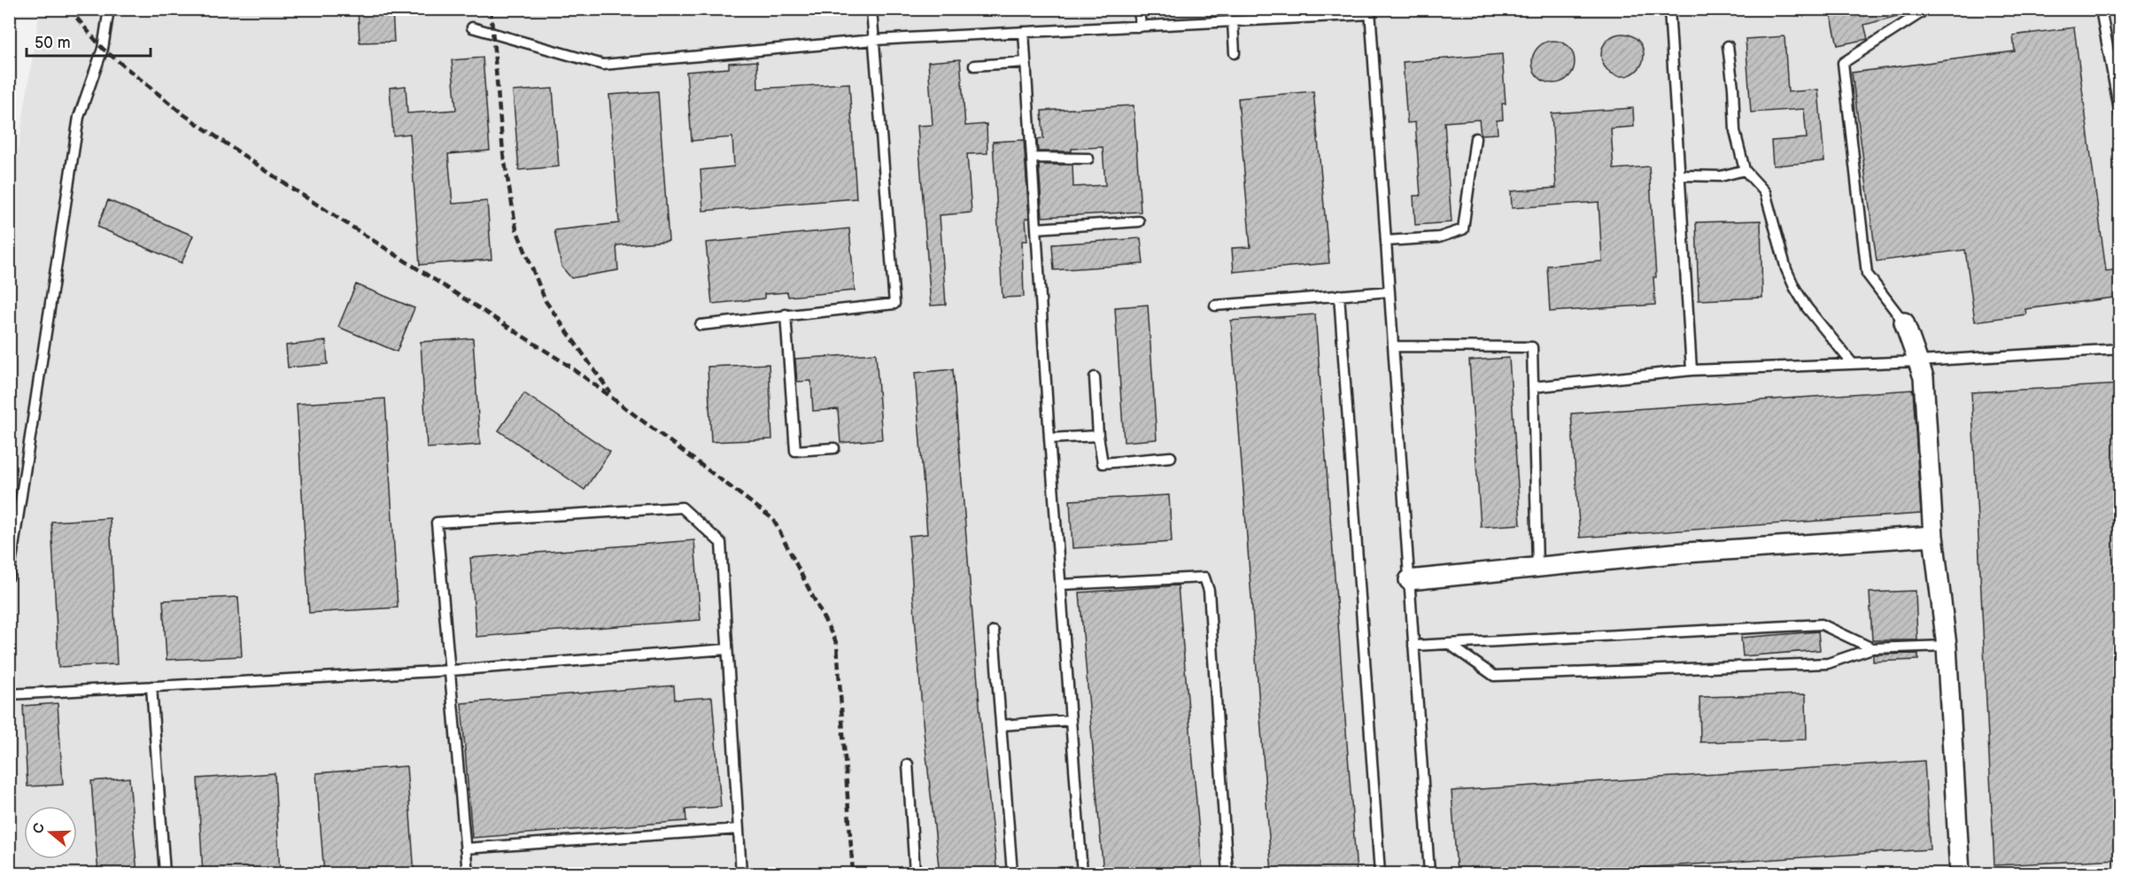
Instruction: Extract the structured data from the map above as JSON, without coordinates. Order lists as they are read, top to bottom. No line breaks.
{"scale_bar":"50 m","north":"left"}
